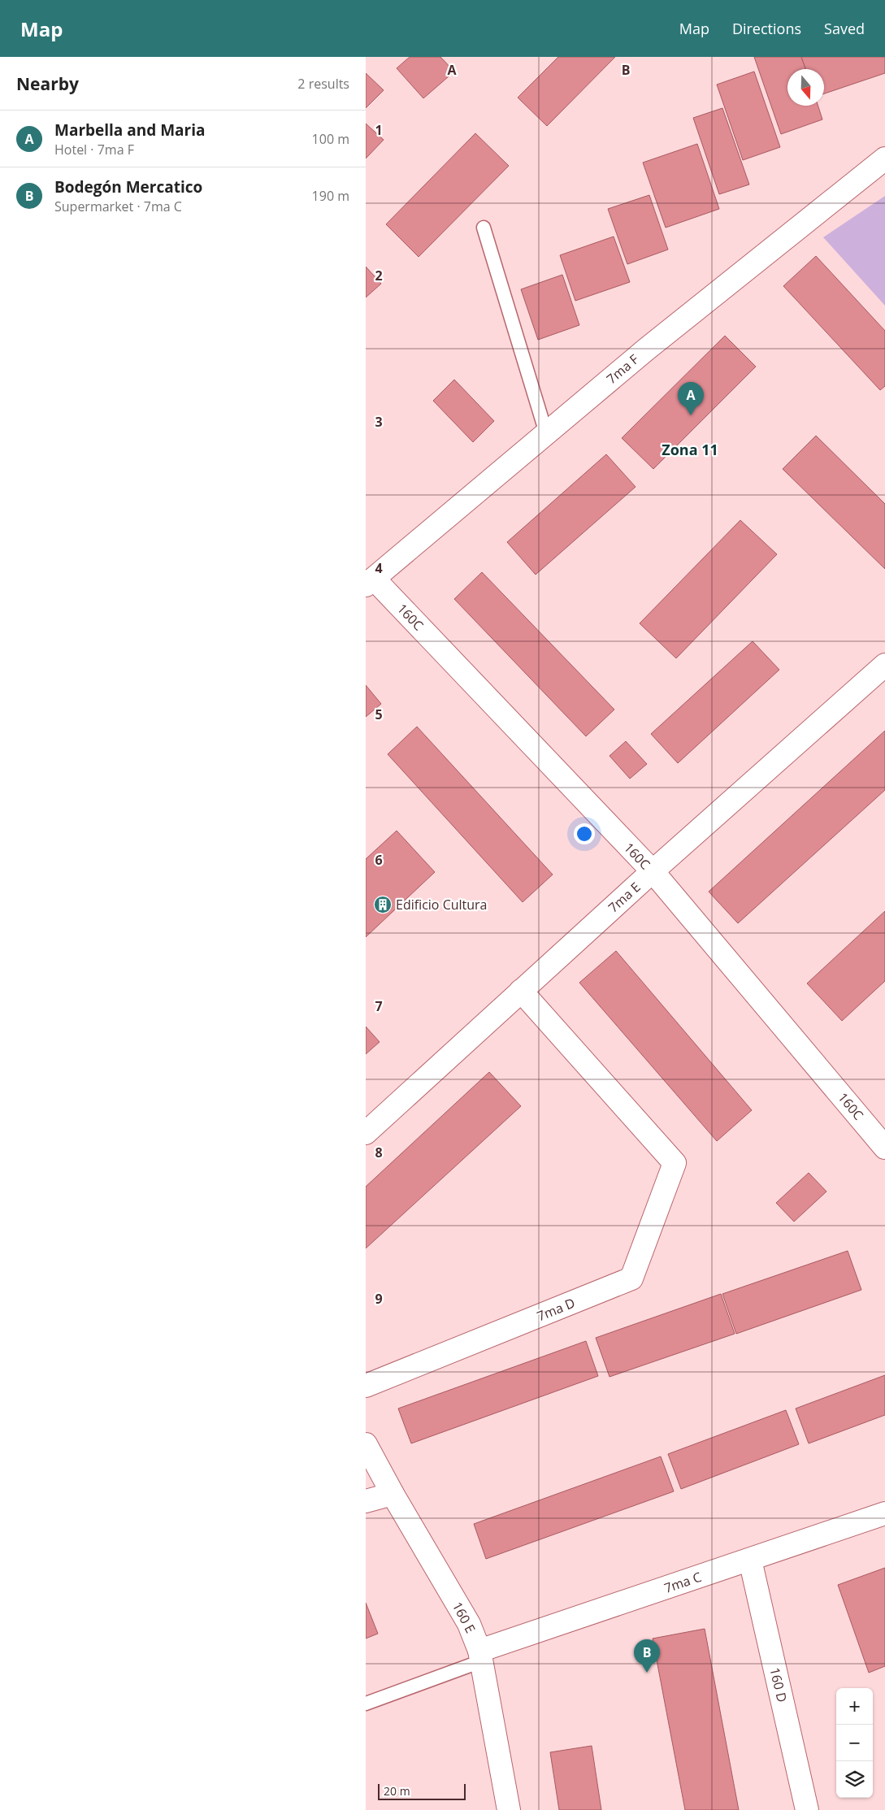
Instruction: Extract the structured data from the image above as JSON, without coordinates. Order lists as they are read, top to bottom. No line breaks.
{"streets":{"street":["7ma F","160C","7ma E","7ma D","7ma C","160 E","160 D"]},"crossings":[["7ma F","160C"],["160C","7ma E"],["7ma E","7ma D"],["7ma C","160 E"],["7ma C","160 D"]],"districts":["Zona 11"],"places":{"building":["Edificio Cultura"]},"scale_bar":"20 m","north":"bottom","page":{"header":"Map","nav":["Map","Directions","Saved"],"heading":["Nearby","2 results"],"list":[{"mark":"A","name":"Marbella and Maria","note":"Hotel · 7ma F","value":"100 m"},{"mark":"B","name":"Bodegón Mercatico","note":"Supermarket · 7ma C","value":"190 m"}],"pins":["A","B"],"map_buttons":["+","−"],"scale":"20 m"},"grid":{"columns":["A","B"],"rows":["1","2","3","4","5","6","7","8","9"]}}
